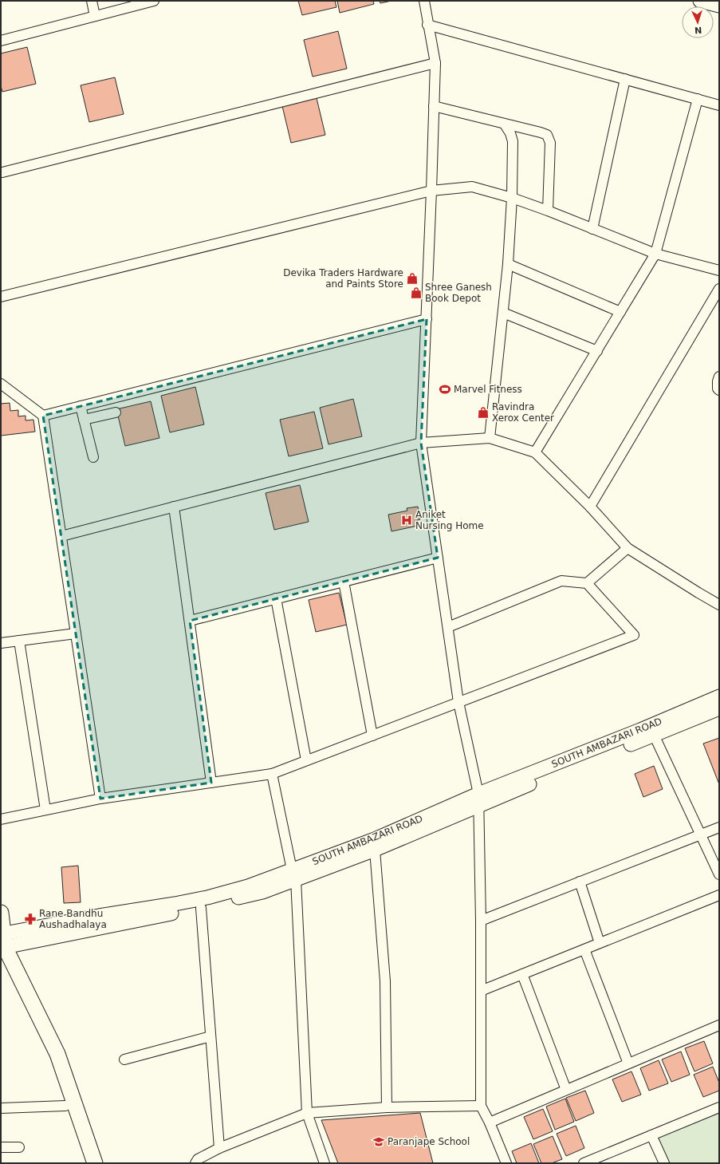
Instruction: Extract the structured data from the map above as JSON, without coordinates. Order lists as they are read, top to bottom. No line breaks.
{"streets":{"main road":["SOUTH AMBAZARI ROAD"]},"places":{"shop":["Devika Traders Hardware and Paints Store","Shree Ganesh Book Depot","Ravindra Xerox Center"],"sports":["Marvel Fitness"],"hospital":["Aniket Nursing Home"],"pharmacy":["Rane Bandhu Aushadhalaya"],"school or university":["Paranjape School"]},"north":"bottom"}
